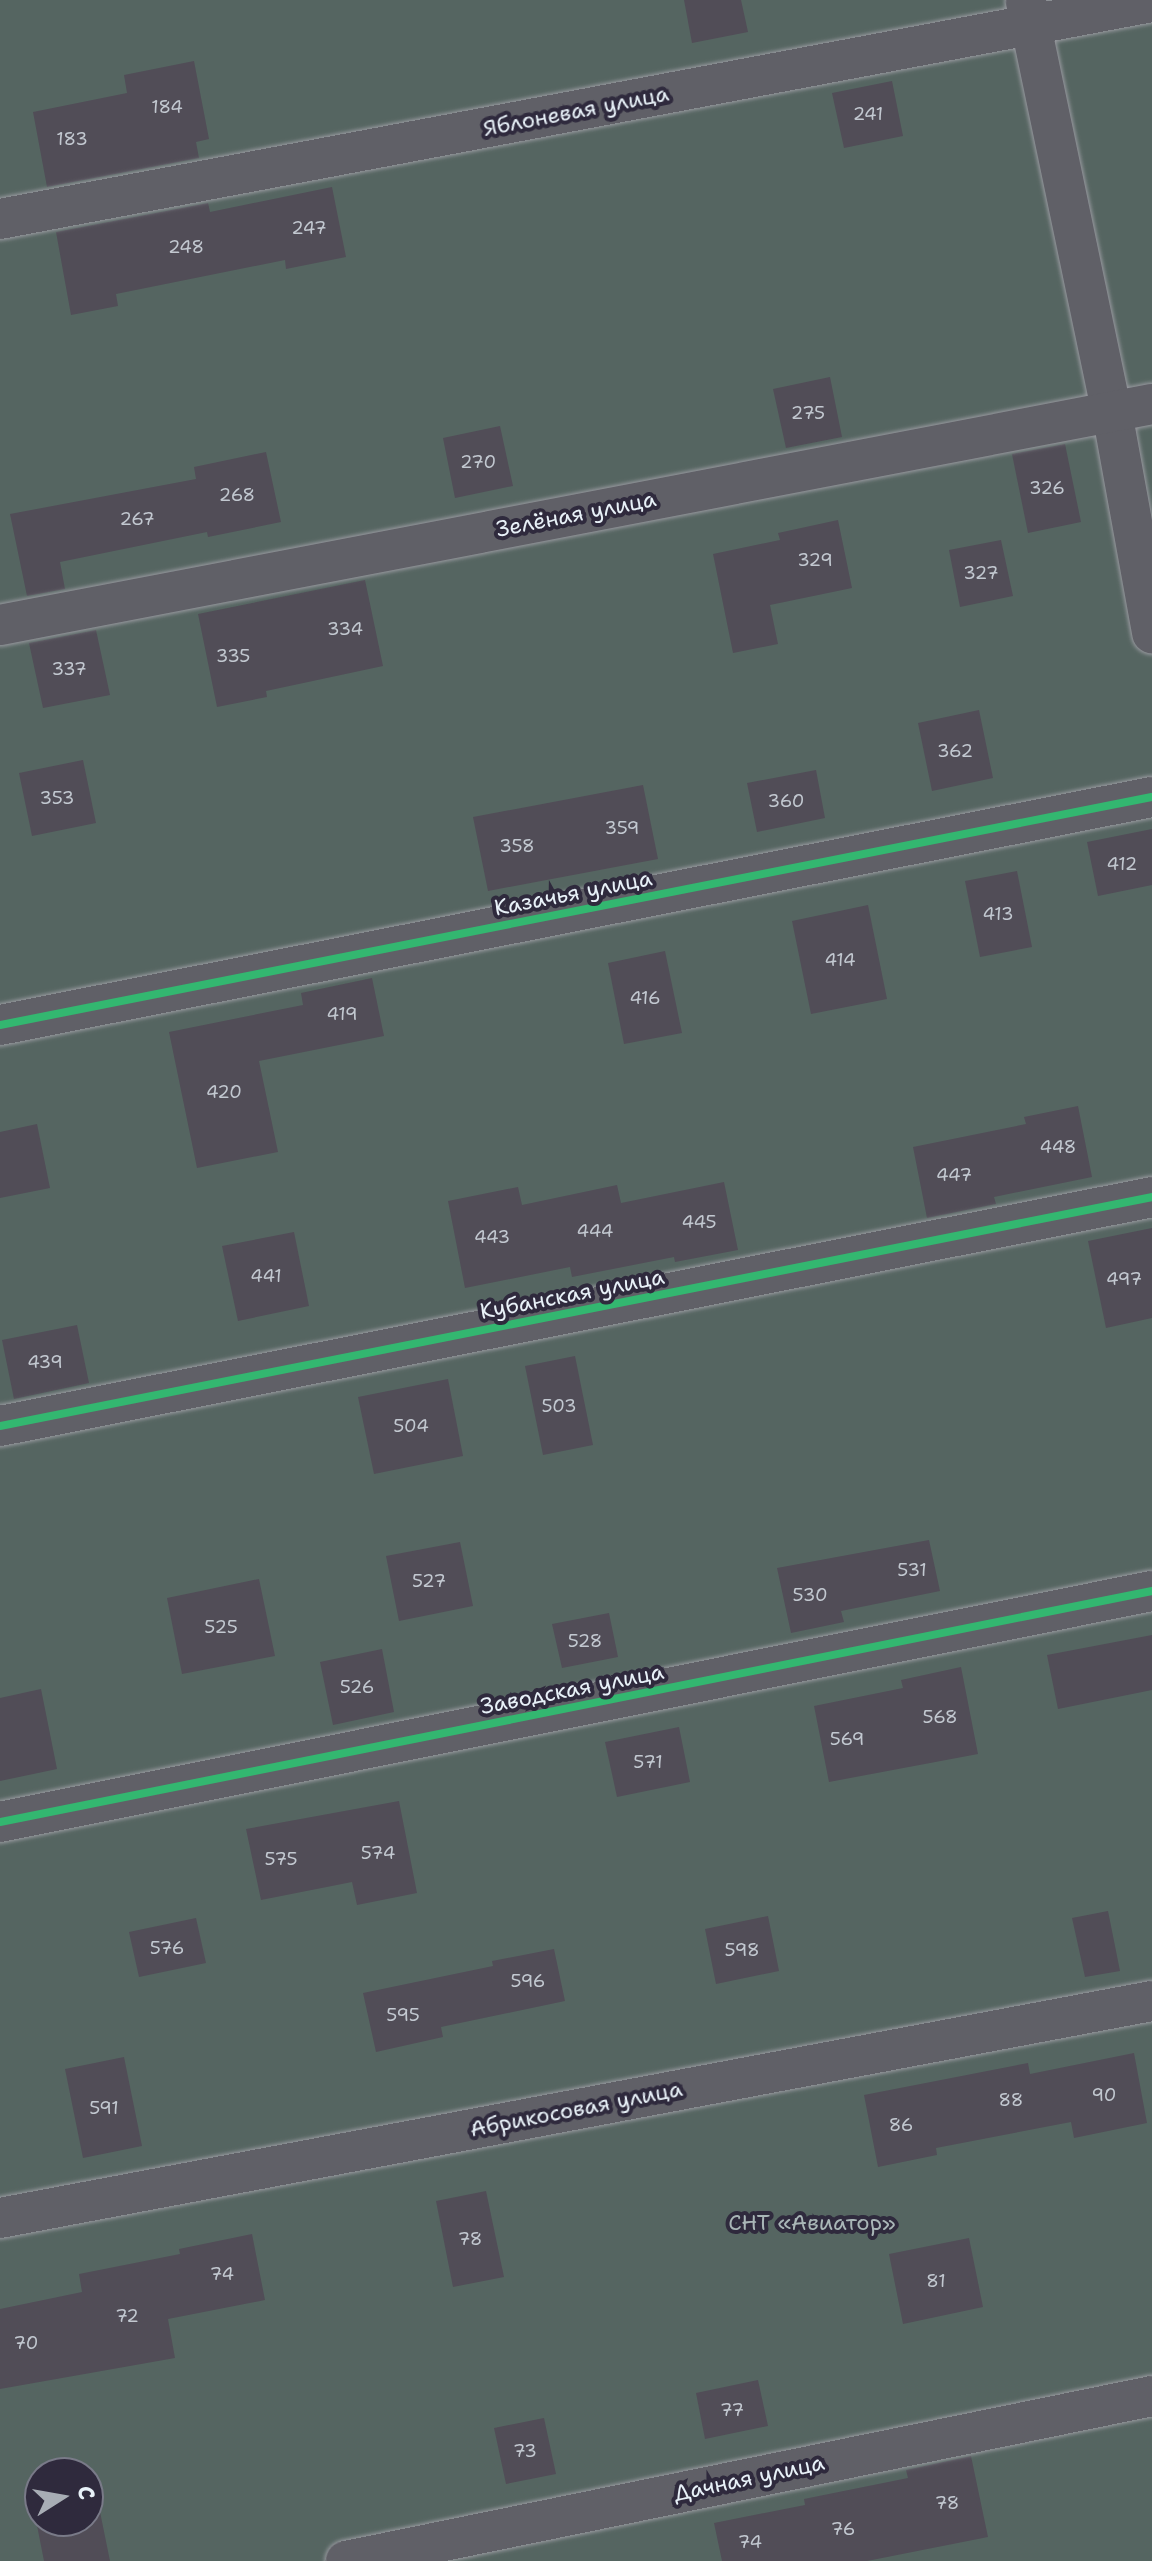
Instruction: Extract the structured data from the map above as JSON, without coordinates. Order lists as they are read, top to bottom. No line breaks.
{"streets":{"street":["Яблоневая улица","Зелёная улица","Казачья улица","Кубанская улица","Заводская улица","Абрикосовая улица","Дачная улица"]},"parks":["СНТ «Авиатор»"],"house_numbers":["184","241","183","247","248","275","270","326","268","267","329","327","334","335","337","362","353","360","359","358","412","413","414","416","419","420","448","447","445","444","443","441","497","439","503","504","531","527","530","525","528","526","568","569","571","574","575","576","598","596","595","90","88","591","86","78","74","81","72","70","77","73","78","76","74"],"north":"right"}
